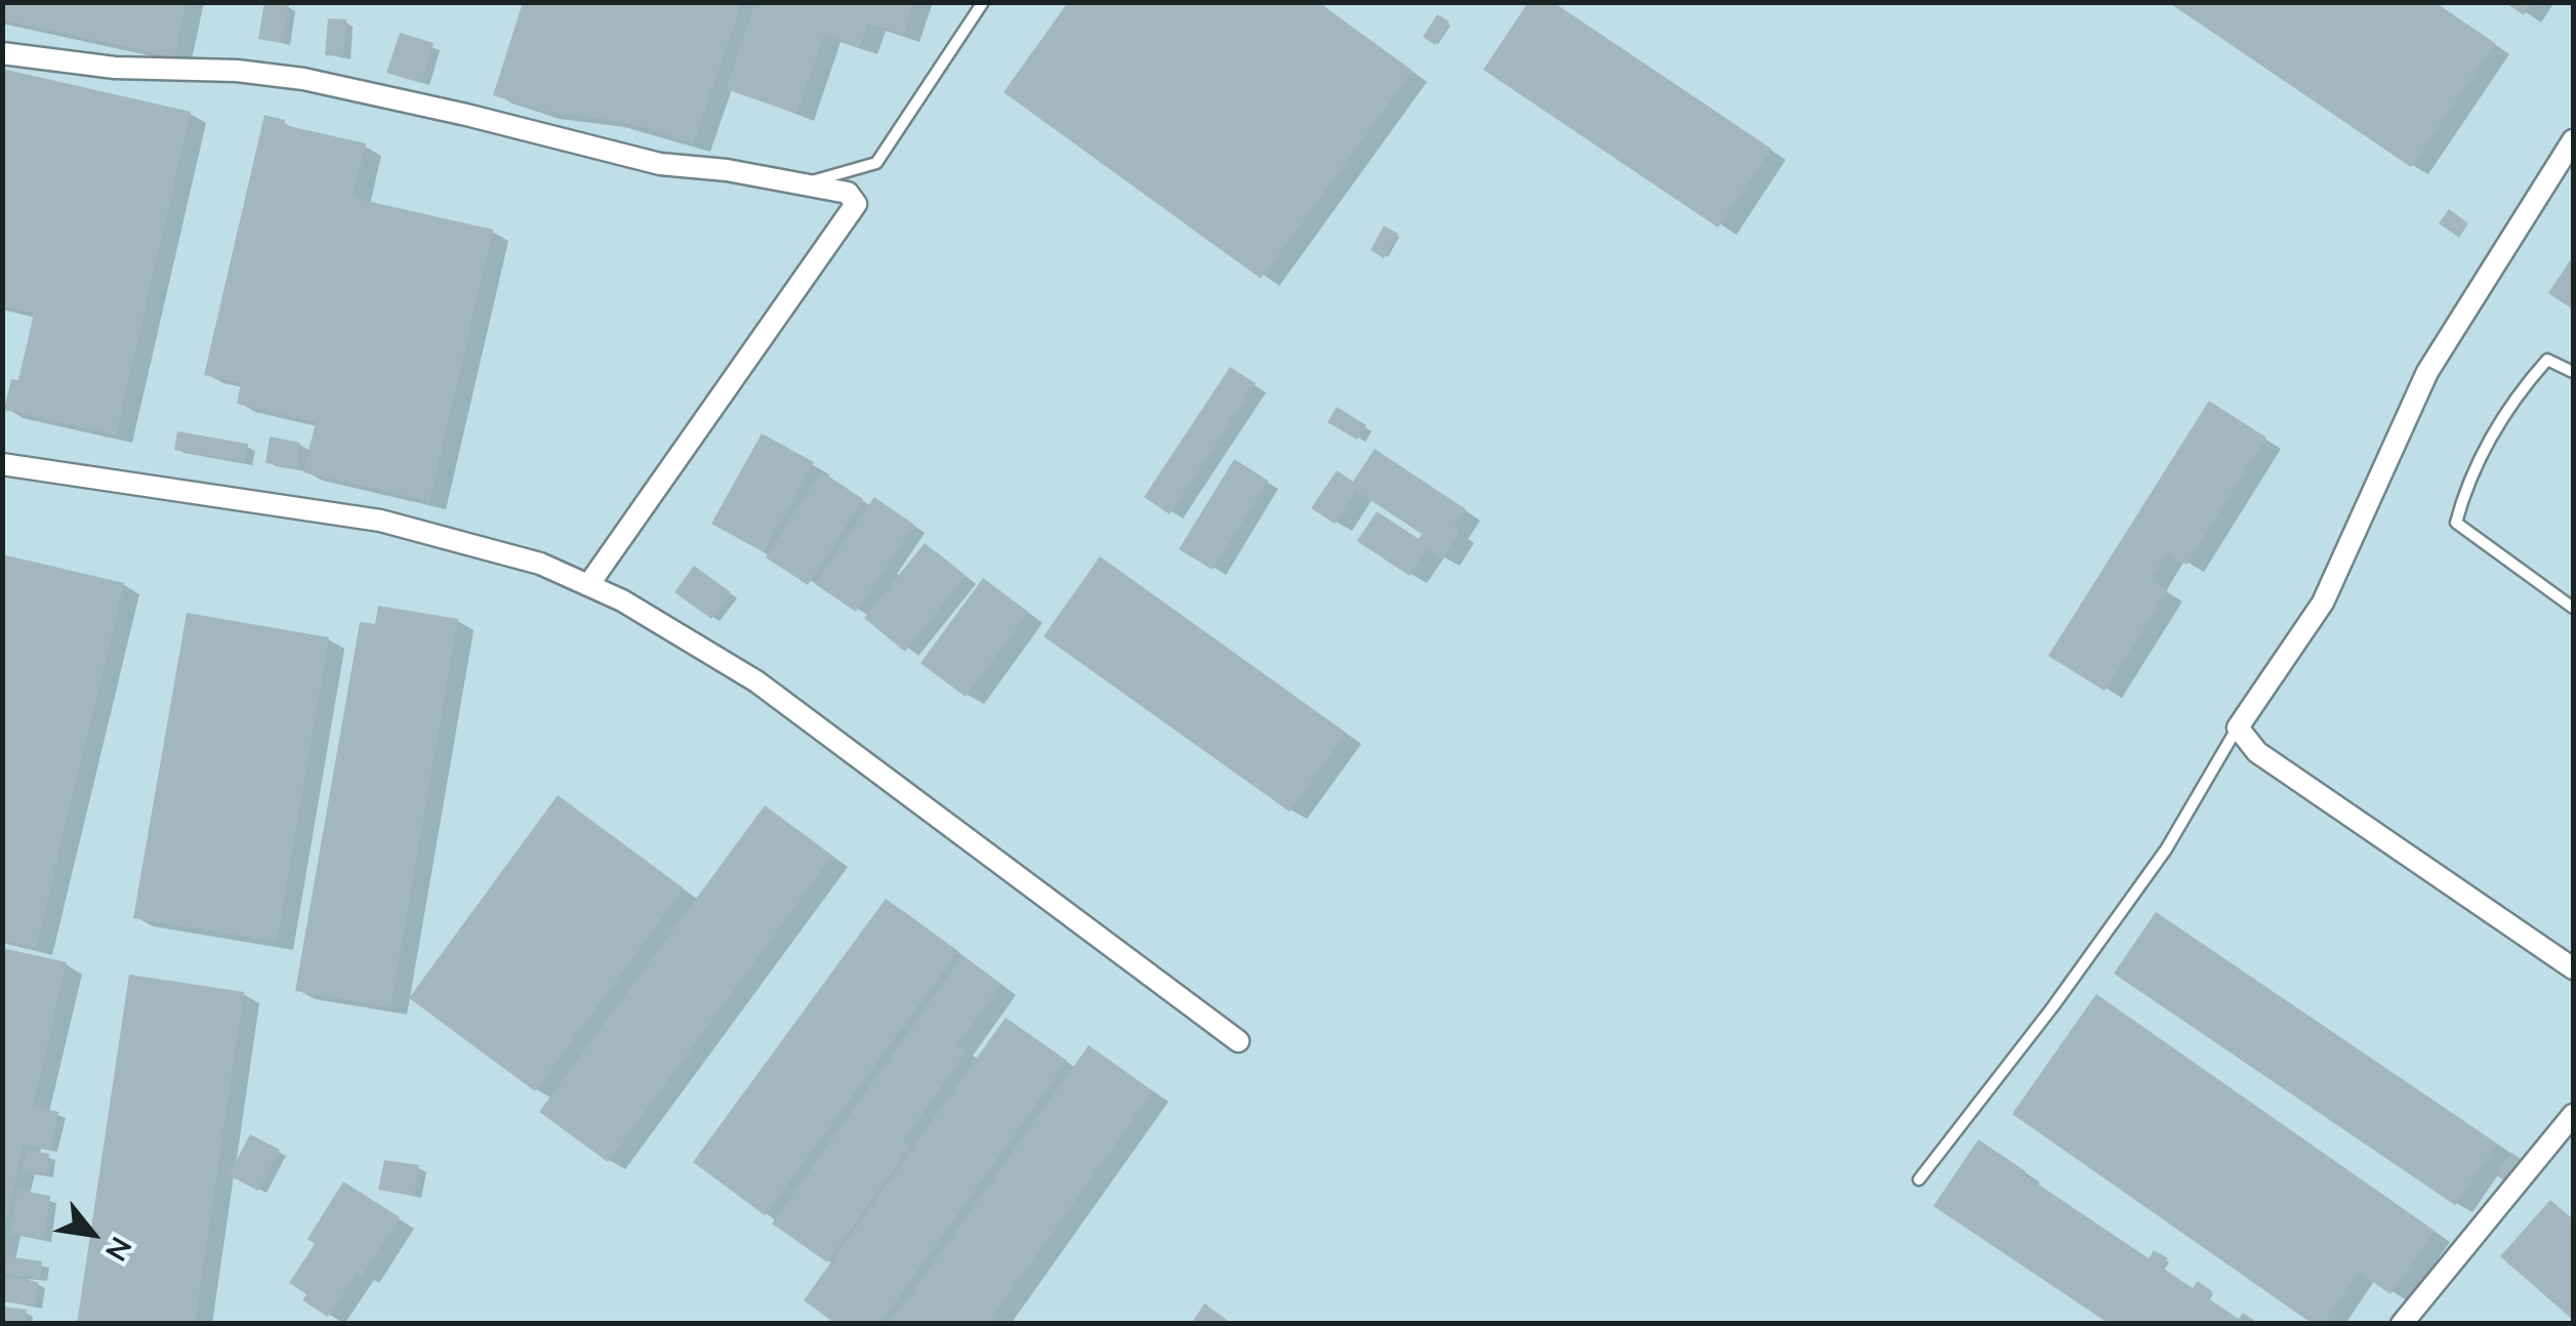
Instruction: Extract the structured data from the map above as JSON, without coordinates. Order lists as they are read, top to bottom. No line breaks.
{"north":"bottom right"}
